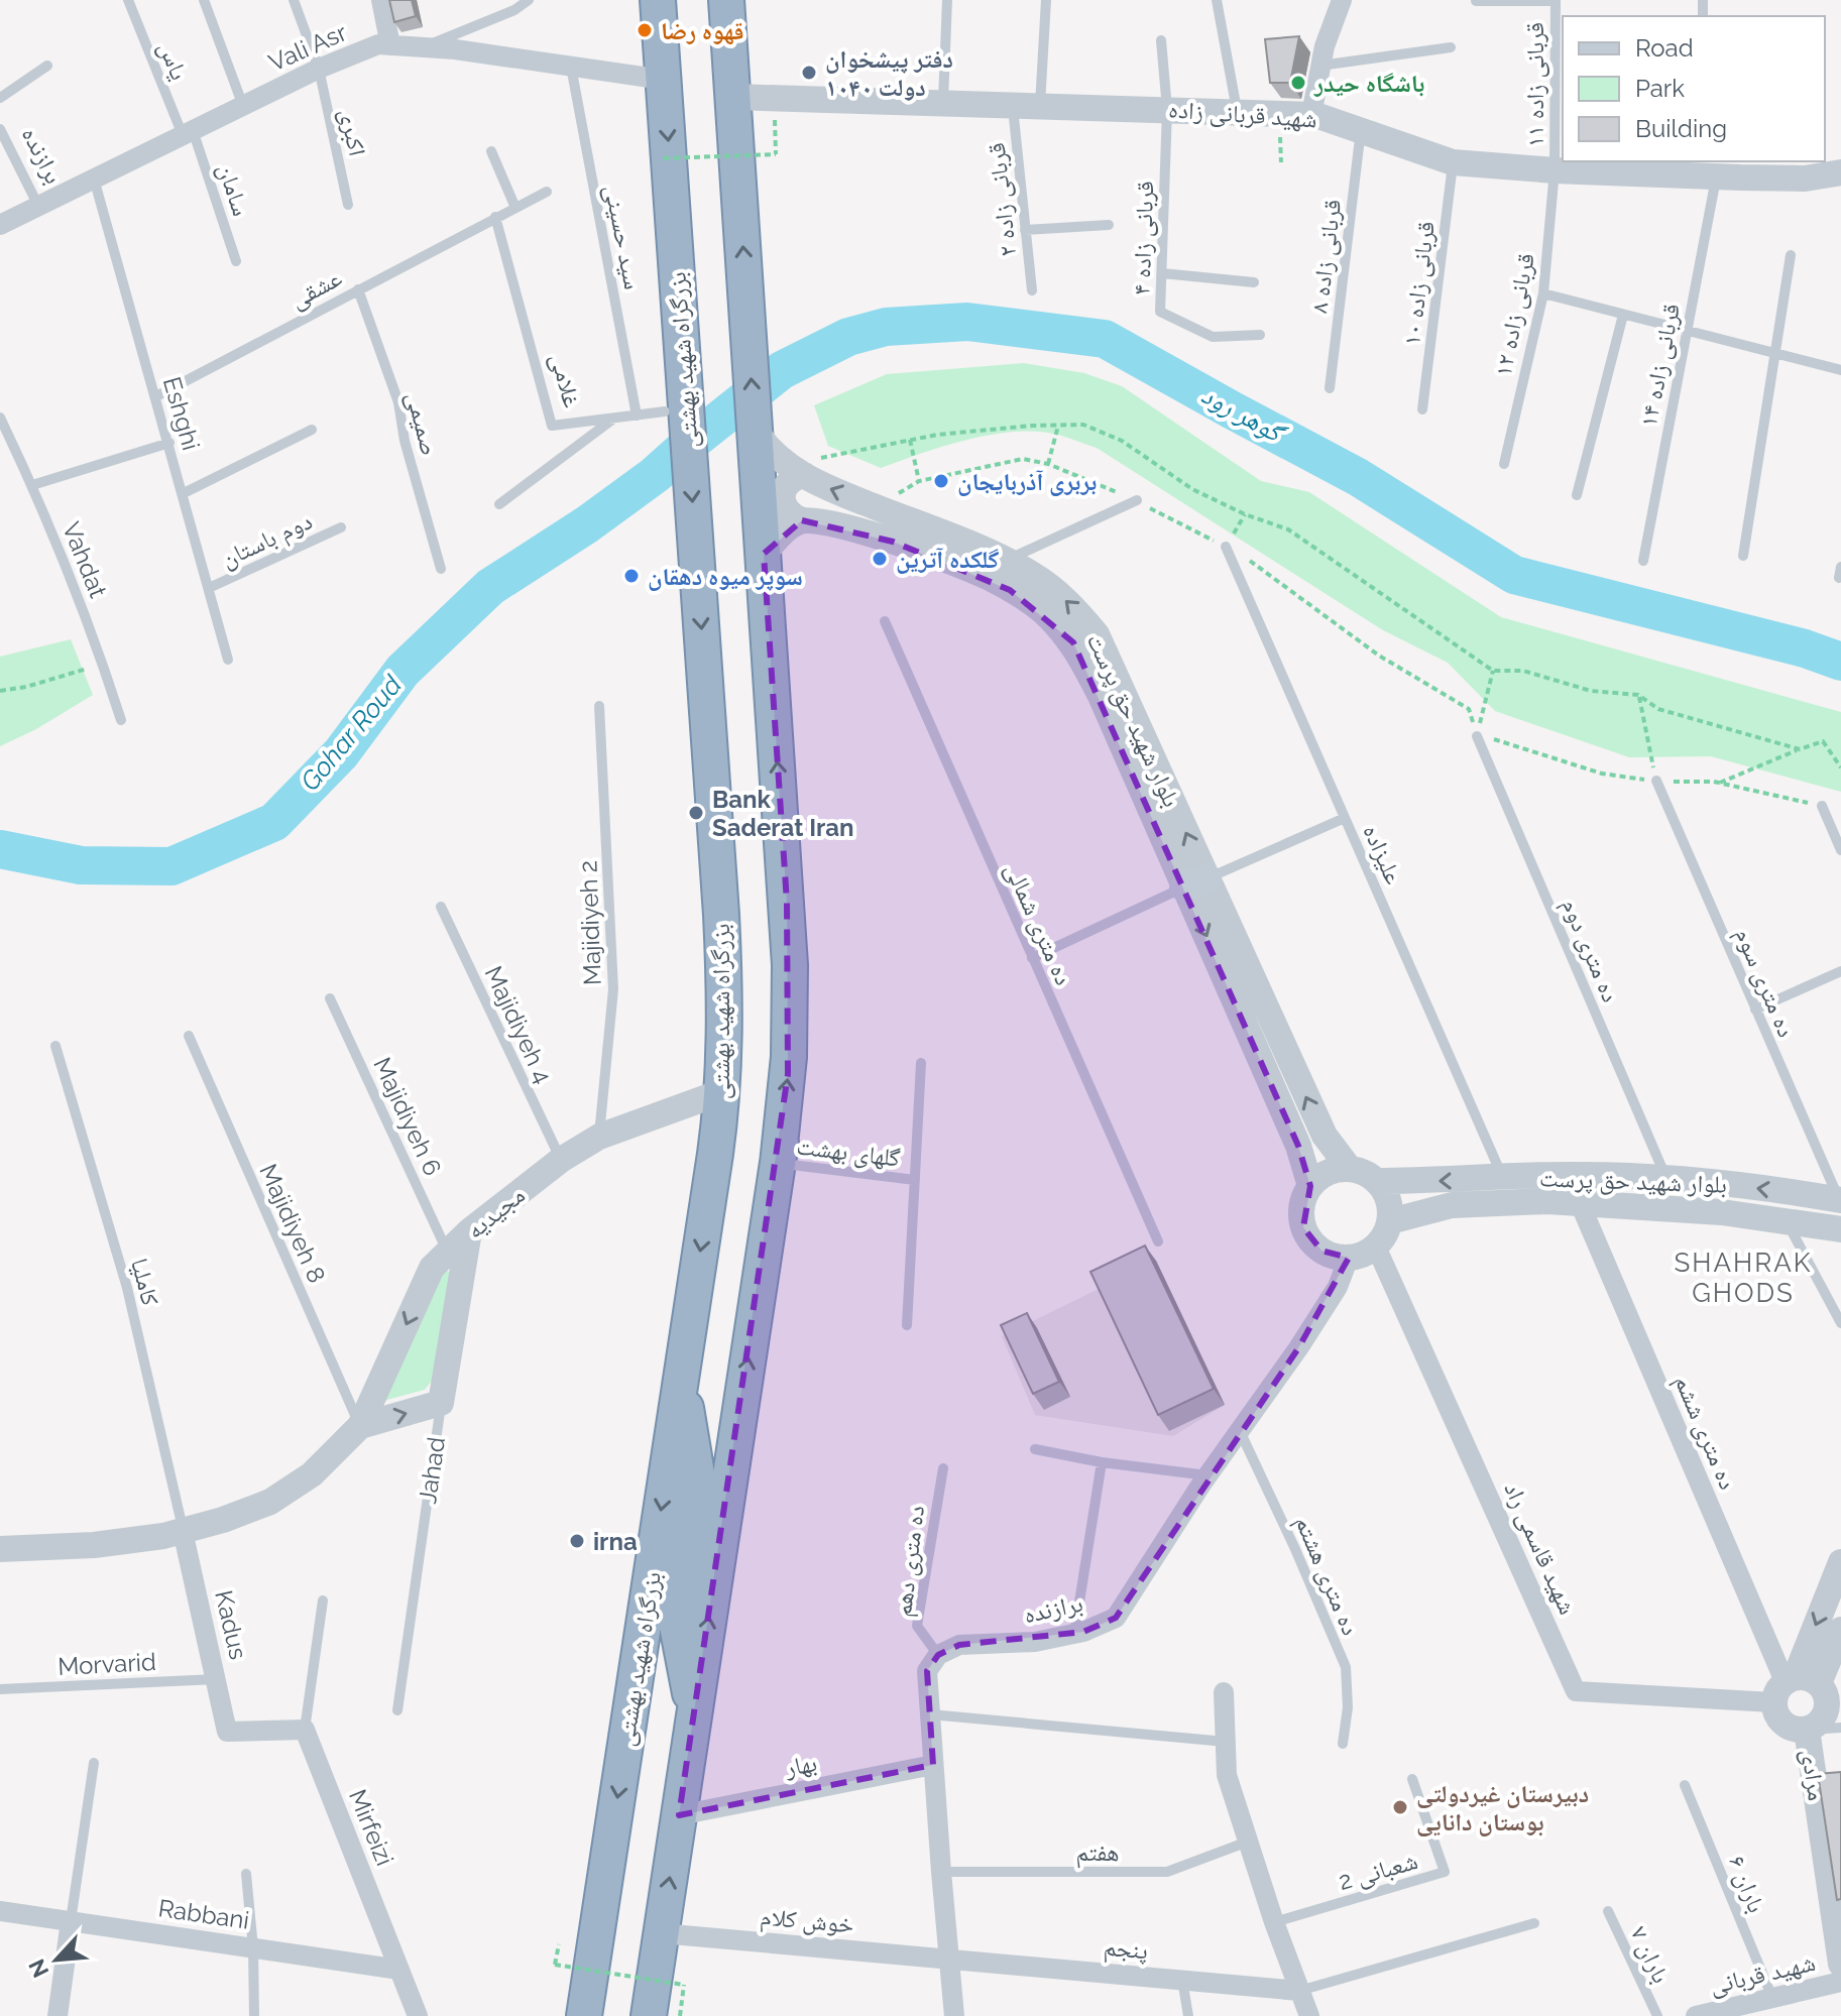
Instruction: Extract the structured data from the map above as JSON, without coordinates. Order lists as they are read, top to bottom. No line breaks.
{"streets":{"highway":["بزرگراه شهید بهشتی"],"street":["Vali Asr","شهید قربانی زاده","برازنده","بلوار شهید حق پرست","مجیدیه","ده متری ششم","Jahad","شهید قاسمی راد","Kadus","بهار","مرادی","Mirfeizi","Rabbani","خوش کلام","پنجم","شهید قربانی"],"lane":["یاس","قربانی زاده ۱۱","اکبری","سامان","قربانی زاده ۲","سید حسینی","قربانی زاده ۴","قربانی زاده ۸","قربانی زاده ۱۰","عشقی","قربانی زاده ۱۲","قربانی زاده ۱۴","غلامی","Eshghi","صمیمی","دوم باستان","Vahdat","علیزاده","Majidiyeh 2","ده متری شمالی","ده متری دوم","ده متری سوم","Majidiyeh 4","Majidiyeh 6","گلهای بهشت","Majidiyeh 8","کاملیا","ده متری دهم","ده متری هشتم","Morvarid","هفتم","شعبانی 2","باران ۶","باران ۷"]},"crossings":[["Vali Asr","یاس"],["Vali Asr","اکبری"],["Vali Asr","برازنده"],["Vali Asr","سامان"],["Vali Asr","سید حسینی"],["Vali Asr","بزرگراه شهید بهشتی"],["Vali Asr","Eshghi"],["یاس","سامان"],["قربانی زاده ۱۱","شهید قربانی زاده"],["قربانی زاده ۱۱","قربانی زاده ۱۲"],["شهید قربانی زاده","قربانی زاده ۲"],["شهید قربانی زاده","قربانی زاده ۴"],["شهید قربانی زاده","قربانی زاده ۸"],["شهید قربانی زاده","قربانی زاده ۱۰"],["شهید قربانی زاده","قربانی زاده ۱۲"],["شهید قربانی زاده","بزرگراه شهید بهشتی"],["شهید قربانی زاده","قربانی زاده ۱۴"],["برازنده","بلوار شهید حق پرست"],["برازنده","شهید قاسمی راد"],["برازنده","ده متری دهم"],["برازنده","ده متری هشتم"],["سید حسینی","غلامی"],["عشقی","غلامی"],["عشقی","Eshghi"],["عشقی","صمیمی"],["بزرگراه شهید بهشتی","غلامی"],["بزرگراه شهید بهشتی","بلوار شهید حق پرست"],["بزرگراه شهید بهشتی","گلهای بهشت"],["بزرگراه شهید بهشتی","مجیدیه"],["بزرگراه شهید بهشتی","بهار"],["بزرگراه شهید بهشتی","خوش کلام"],["Eshghi","دوم باستان"],["بلوار شهید حق پرست","علیزاده"],["بلوار شهید حق پرست","ده متری دوم"],["بلوار شهید حق پرست","ده متری سوم"],["بلوار شهید حق پرست","ده متری ششم"],["بلوار شهید حق پرست","شهید قاسمی راد"],["Majidiyeh 2","مجیدیه"],["Majidiyeh 4","مجیدیه"],["Majidiyeh 6","مجیدیه"],["مجیدیه","Majidiyeh 8"],["مجیدیه","Jahad"],["کاملیا","Kadus"],["ده متری ششم","شهید قاسمی راد"],["ده متری ششم","مرادی"],["شهید قاسمی راد","مرادی"],["Kadus","Morvarid"],["Kadus","Mirfeizi"],["Mirfeizi","Rabbani"],["باران ۶","شهید قربانی"],["خوش کلام","پنجم"]],"one_way":["مجیدیه"],"districts":["SHAHRAK GHODS"],"water":["گوهر رود","Gohar Roud"],"places":["قهوه رضا","دفتر پیشخوان دولت ۱۰۴۰","باشگاه حیدر","بربری آذربایجان","گلکده آترین","سوپر میوه دهقان","Bank Saderat Iran","irna","دبیرستان غیردولتی بوستان دانایی"],"legend":["Road","Park","Building"],"north":"bottom left"}
